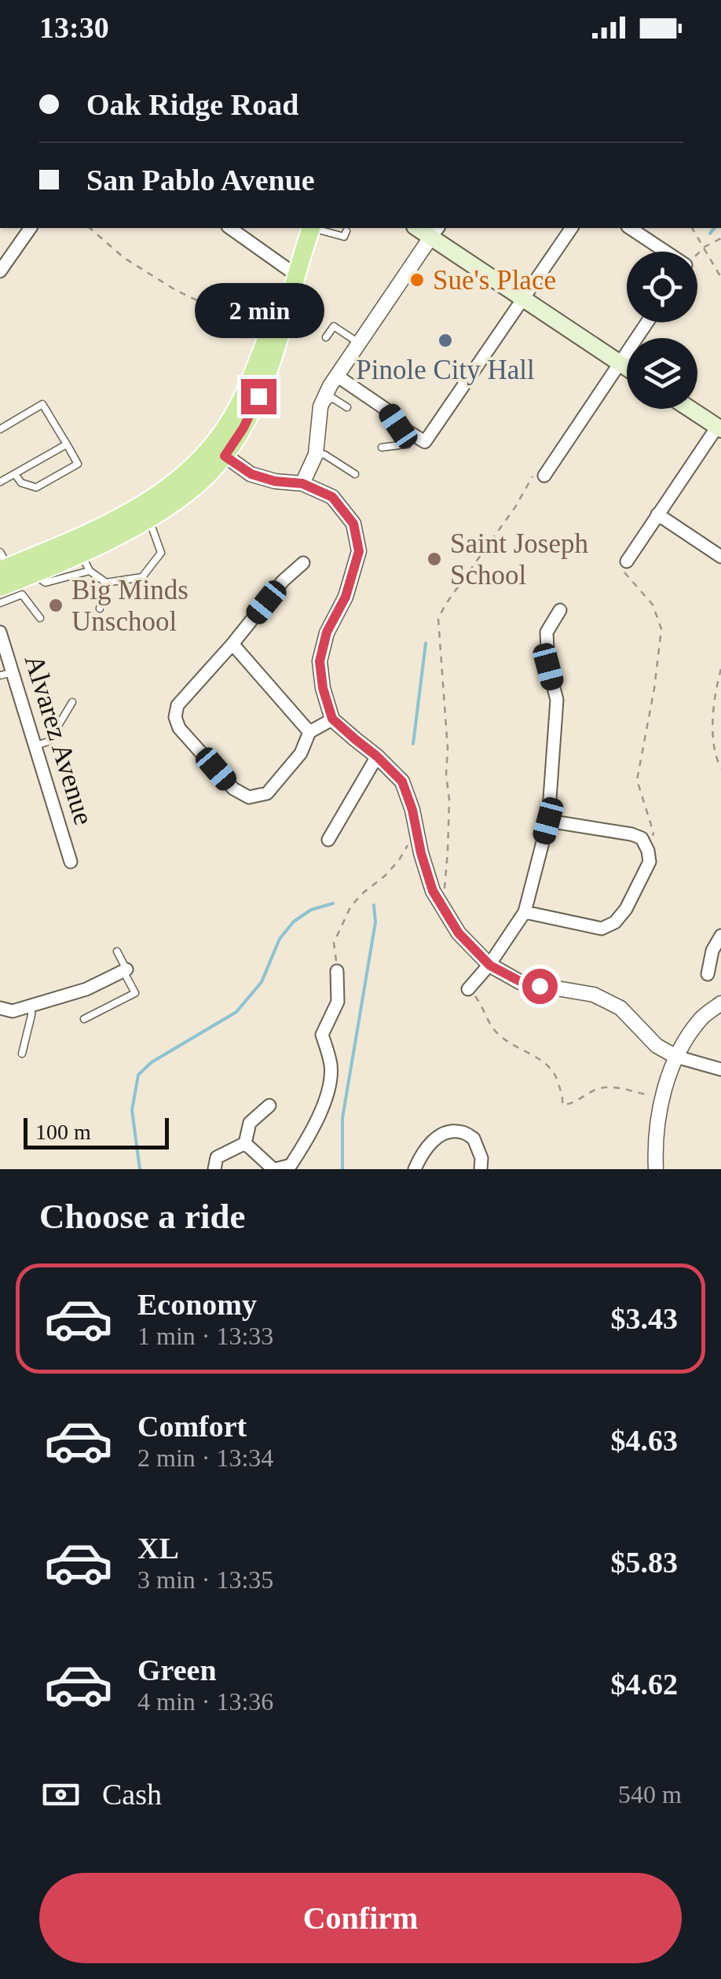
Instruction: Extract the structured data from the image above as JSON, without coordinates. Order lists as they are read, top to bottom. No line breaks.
{"streets":{"street":["Alvarez Avenue"]},"places":["Sue's Place","Pinole City Hall","Saint Joseph School","Big Minds Unschool"],"scale_bar":"100 m","page":{"status":"13:30","banner":["Oak Ridge Road","San Pablo Avenue"],"bubble":"2 min","scale":"100 m","heading":"Choose a ride","list":[{"name":"Economy","note":"1 min · 13:33","value":"$3.43"},{"name":"Comfort","note":"2 min · 13:34","value":"$4.63"},{"name":"XL","note":"3 min · 13:35","value":"$5.83"},{"name":"Green","note":"4 min · 13:36","value":"$4.62"}],"pay":["Cash","540 m"],"buttons":"Confirm"}}
